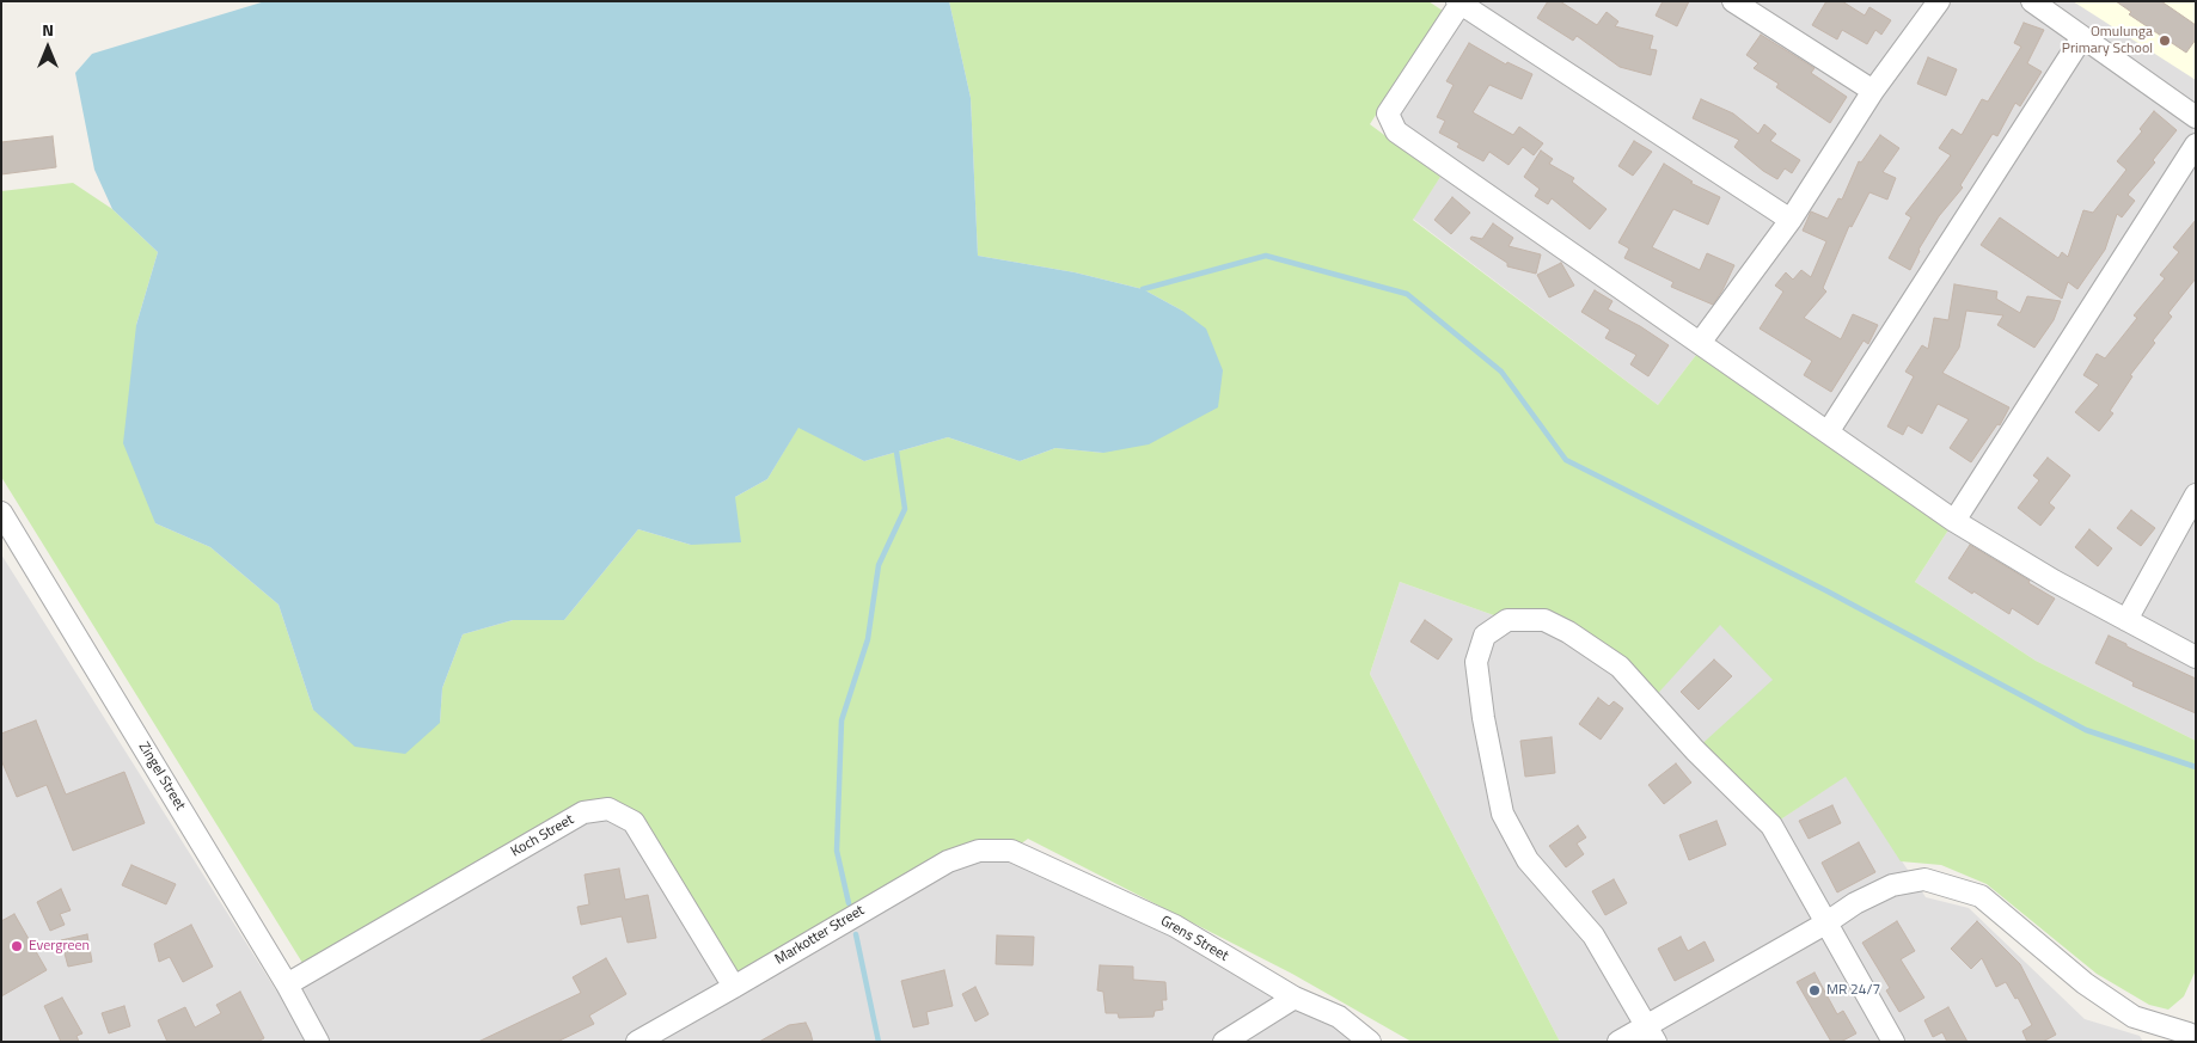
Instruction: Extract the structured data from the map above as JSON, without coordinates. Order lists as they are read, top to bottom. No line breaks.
{"streets":{"street":["Zingel Street","Koch Street","Markotter Street","Grens Street"]},"crossings":[["Zingel Street","Koch Street"],["Koch Street","Markotter Street"],["Markotter Street","Grens Street"]],"places":["Omulunga Primary School","Evergreen","MR 24/7"],"north":"top"}
